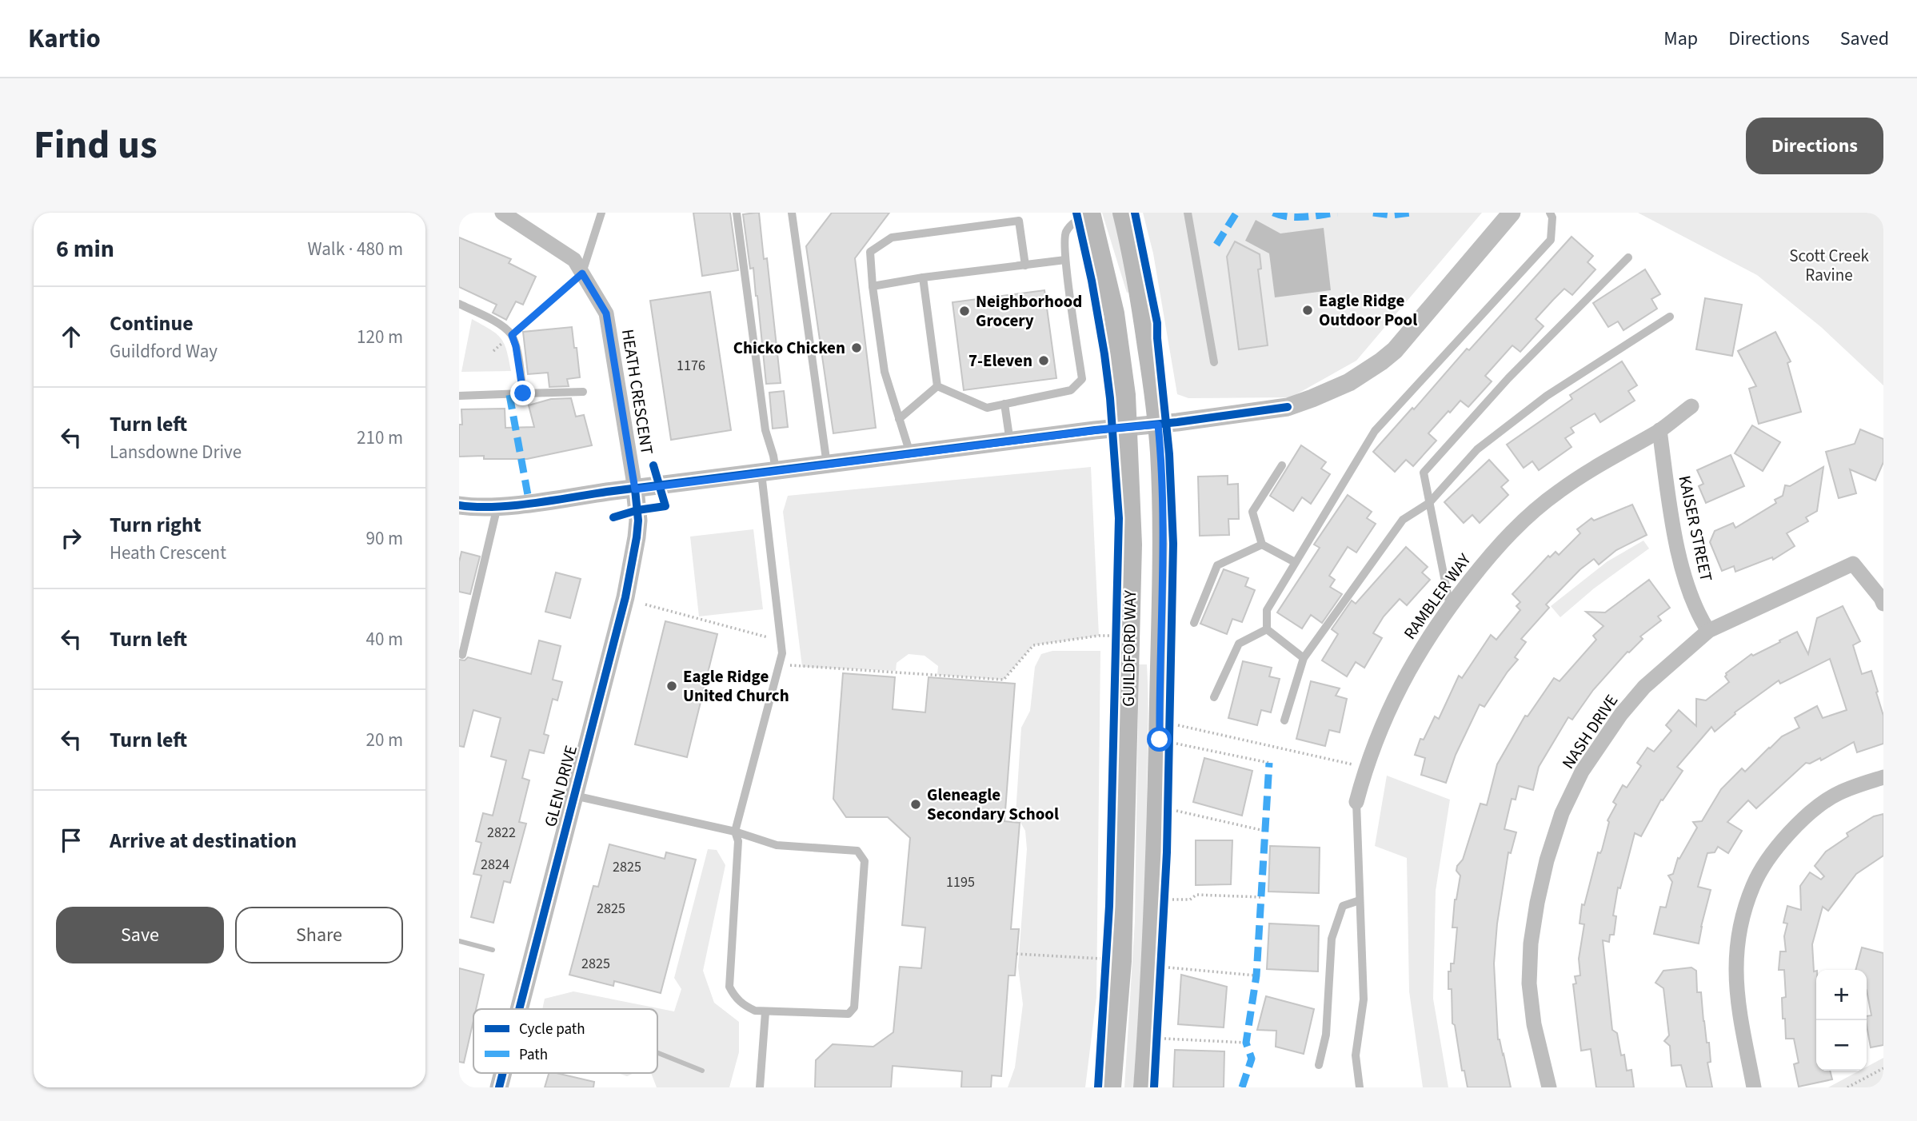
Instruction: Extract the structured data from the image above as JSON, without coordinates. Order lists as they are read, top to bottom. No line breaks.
{"streets":{"main road":["GUILDFORD WAY"],"street":["HEATH CRESCENT","KAISER STREET","RAMBLER WAY","NASH DRIVE","GLEN DRIVE"]},"crossings":[["HEATH CRESCENT","GLEN DRIVE"],["KAISER STREET","RAMBLER WAY"],["KAISER STREET","NASH DRIVE"]],"parks":["Scott Creek Ravine"],"places":["Eagle Ridge Outdoor Pool","Neighborhood Grocery","Chicko Chicken","7-Eleven","Eagle Ridge United Church","Gleneagle Secondary School"],"house_numbers":["1176","2822","2824","2825","1195","2825","2825"],"legend":["Cycle path","Path"],"page":{"header":"Kartio","nav":["Map","Directions","Saved"],"title":"Find us","buttons":["Directions",["Save","Share"]],"heading":["6 min","Walk · 480 m"],"list":[["Continue","Guildford Way","120 m"],["Turn left","Lansdowne Drive","210 m"],["Turn right","Heath Crescent","90 m"],["Turn left","40 m"],["Turn left","20 m"],"Arrive at destination"],"map_buttons":["+","−"]}}
